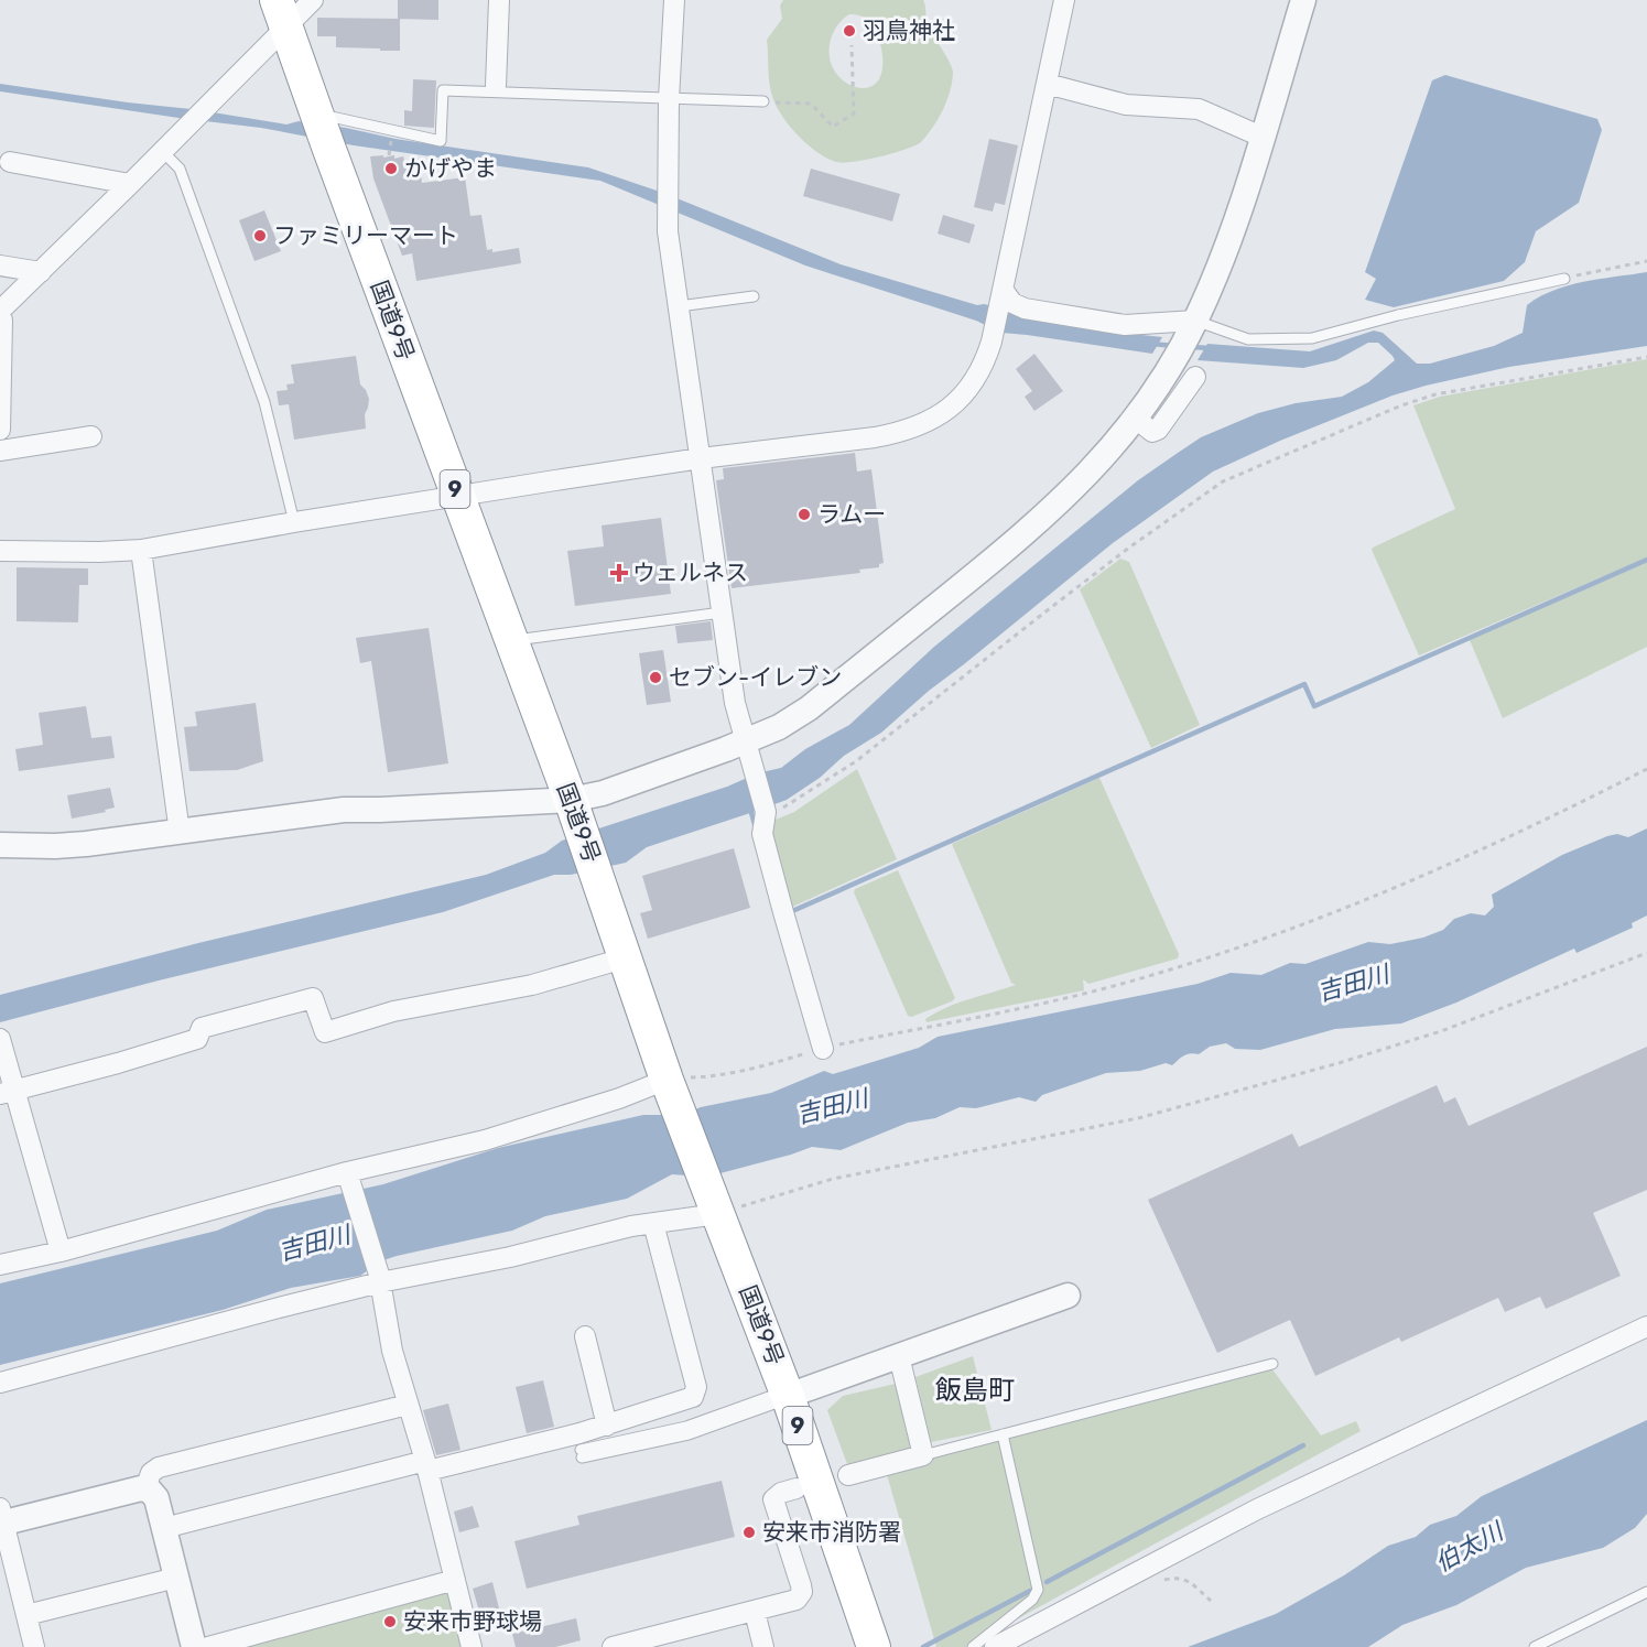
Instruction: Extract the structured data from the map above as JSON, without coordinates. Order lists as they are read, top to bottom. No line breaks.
{"streets":{"highway":["国道9号","9"]},"districts":["飯島町"],"water":["吉田川","伯太川"],"places":{"other":["羽鳥神社","かげやま","ファミリーマート","ラムー","セブン-イレブン","安来市消防署","安来市野球場"],"health":["ウェルネス"]}}
